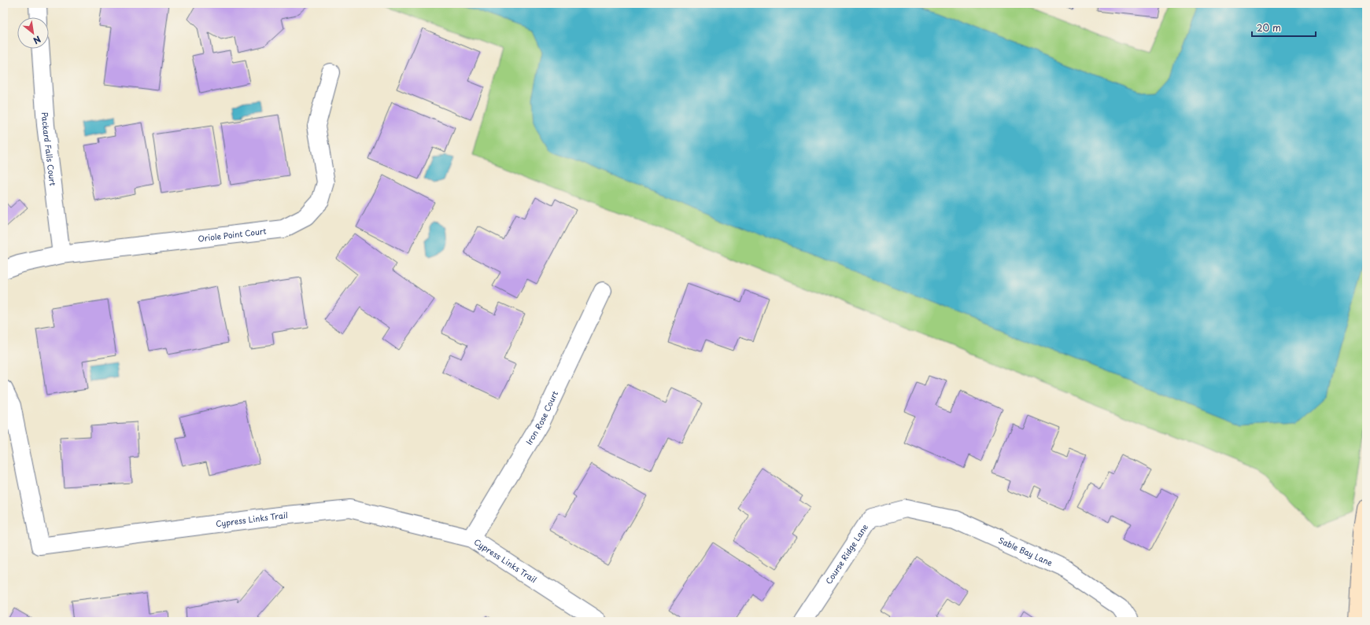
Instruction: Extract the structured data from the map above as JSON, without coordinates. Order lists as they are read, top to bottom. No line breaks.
{"streets":{"street":["Packard Falls Court","Oriole Point Court","Iron Rose Court","Cypress Links Trail","Sable Bay Lane","Course Ridge Lane"]},"crossings":[["Packard Falls Court","Oriole Point Court"],["Iron Rose Court","Cypress Links Trail"],["Sable Bay Lane","Course Ridge Lane"]],"scale_bar":"20 m","north":"bottom right"}
